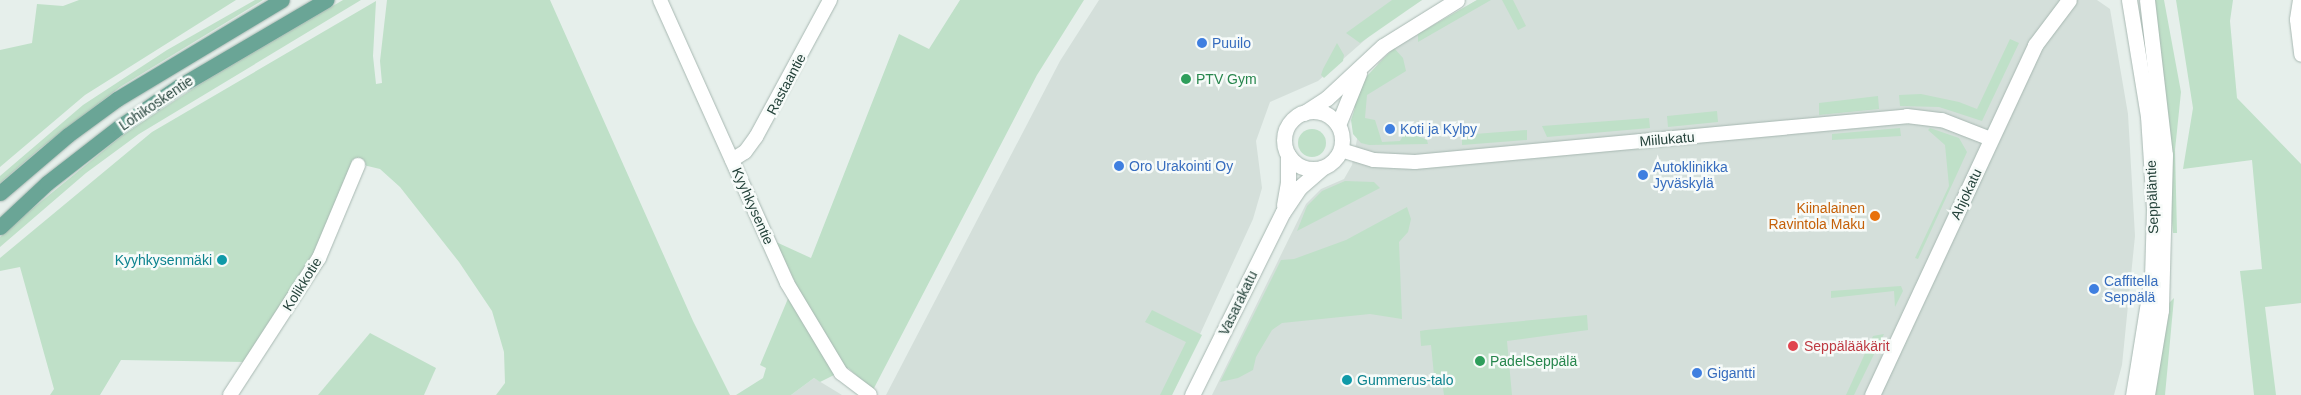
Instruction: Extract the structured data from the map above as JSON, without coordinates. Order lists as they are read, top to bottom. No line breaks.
{"streets":{"main road":["Lohikoskentie"],"street":["Rastaantie","Miilukatu","Ahjokatu","Seppäläntie","Kyyhkysentie","Kolikkotie","Vasarakatu"]},"crossings":[["Rastaantie","Kyyhkysentie"],["Miilukatu","Ahjokatu"],["Miilukatu","Vasarakatu"]],"places":["Puuilo","PTV Gym","Koti ja Kylpy","Oro Urakointi Oy","Autoklinikka Jyväskylä","Kiinalainen Ravintola Maku","Kyyhkysenmäki","Caffitella Seppälä","Seppälääkärit","PadelSeppälä","Gigantti","Gummerus-talo"]}
